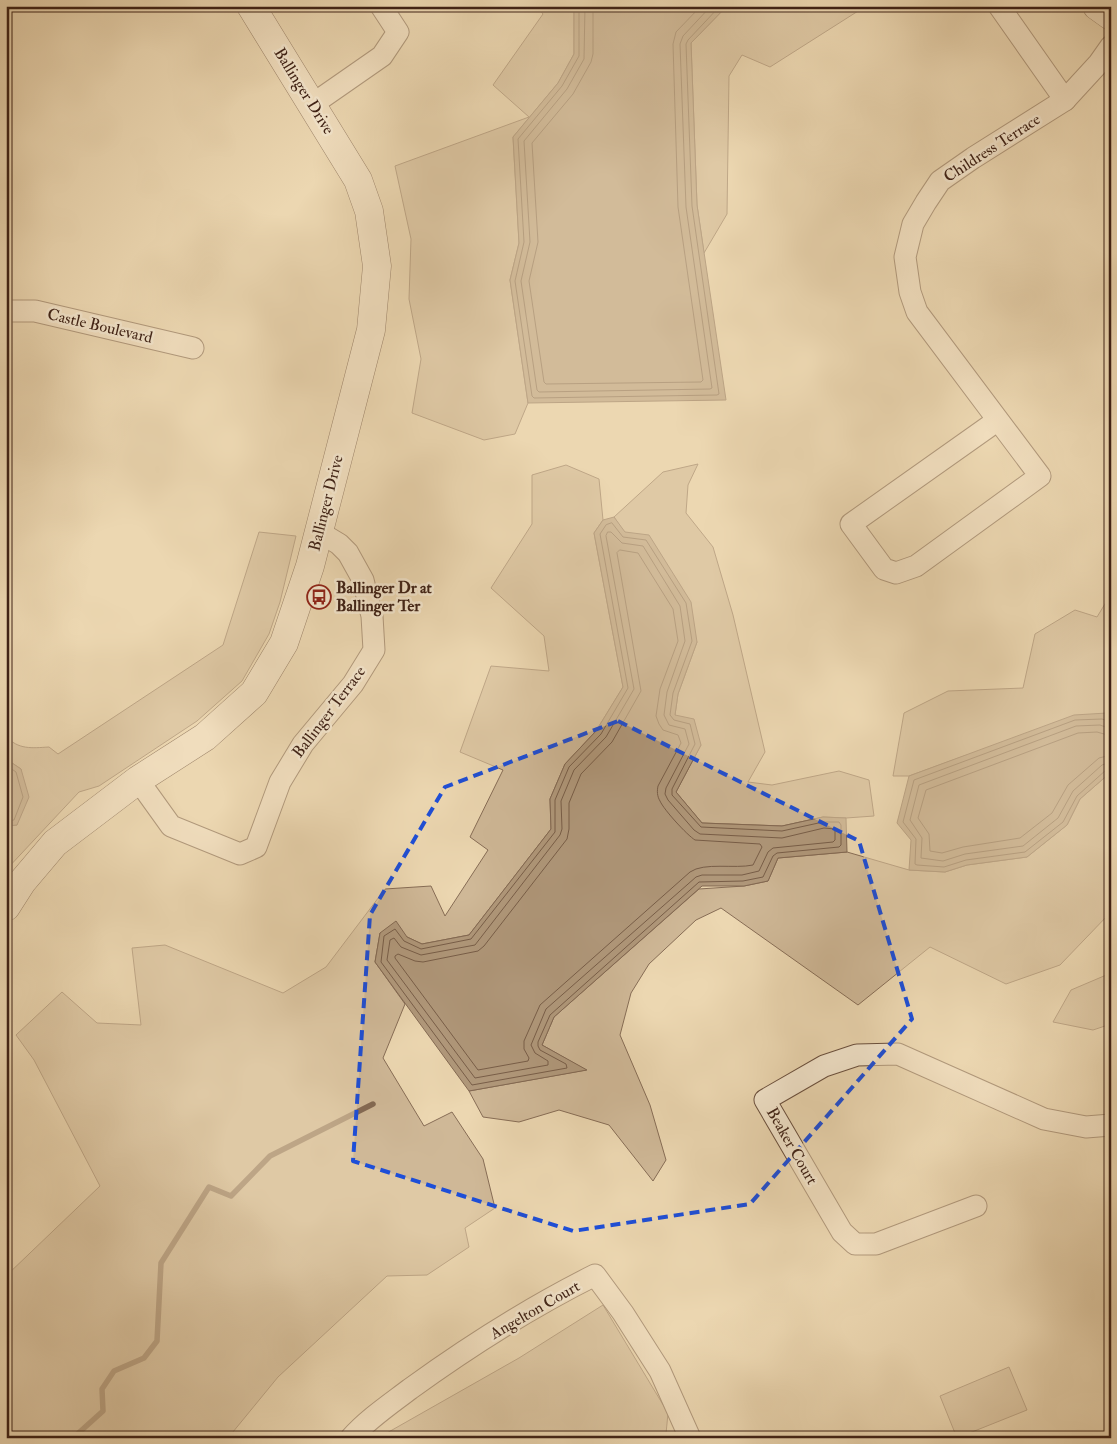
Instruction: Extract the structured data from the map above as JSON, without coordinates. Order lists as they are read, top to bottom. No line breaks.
{"streets":{"street":["Ballinger Drive","Childress Terrace","Castle Boulevard","Ballinger Terrace","Beaker Court","Angelton Court"]},"crossings":[["Ballinger Drive","Ballinger Terrace"]],"places":{"bus stop":["Ballinger Dr at Ballinger Ter"]}}
